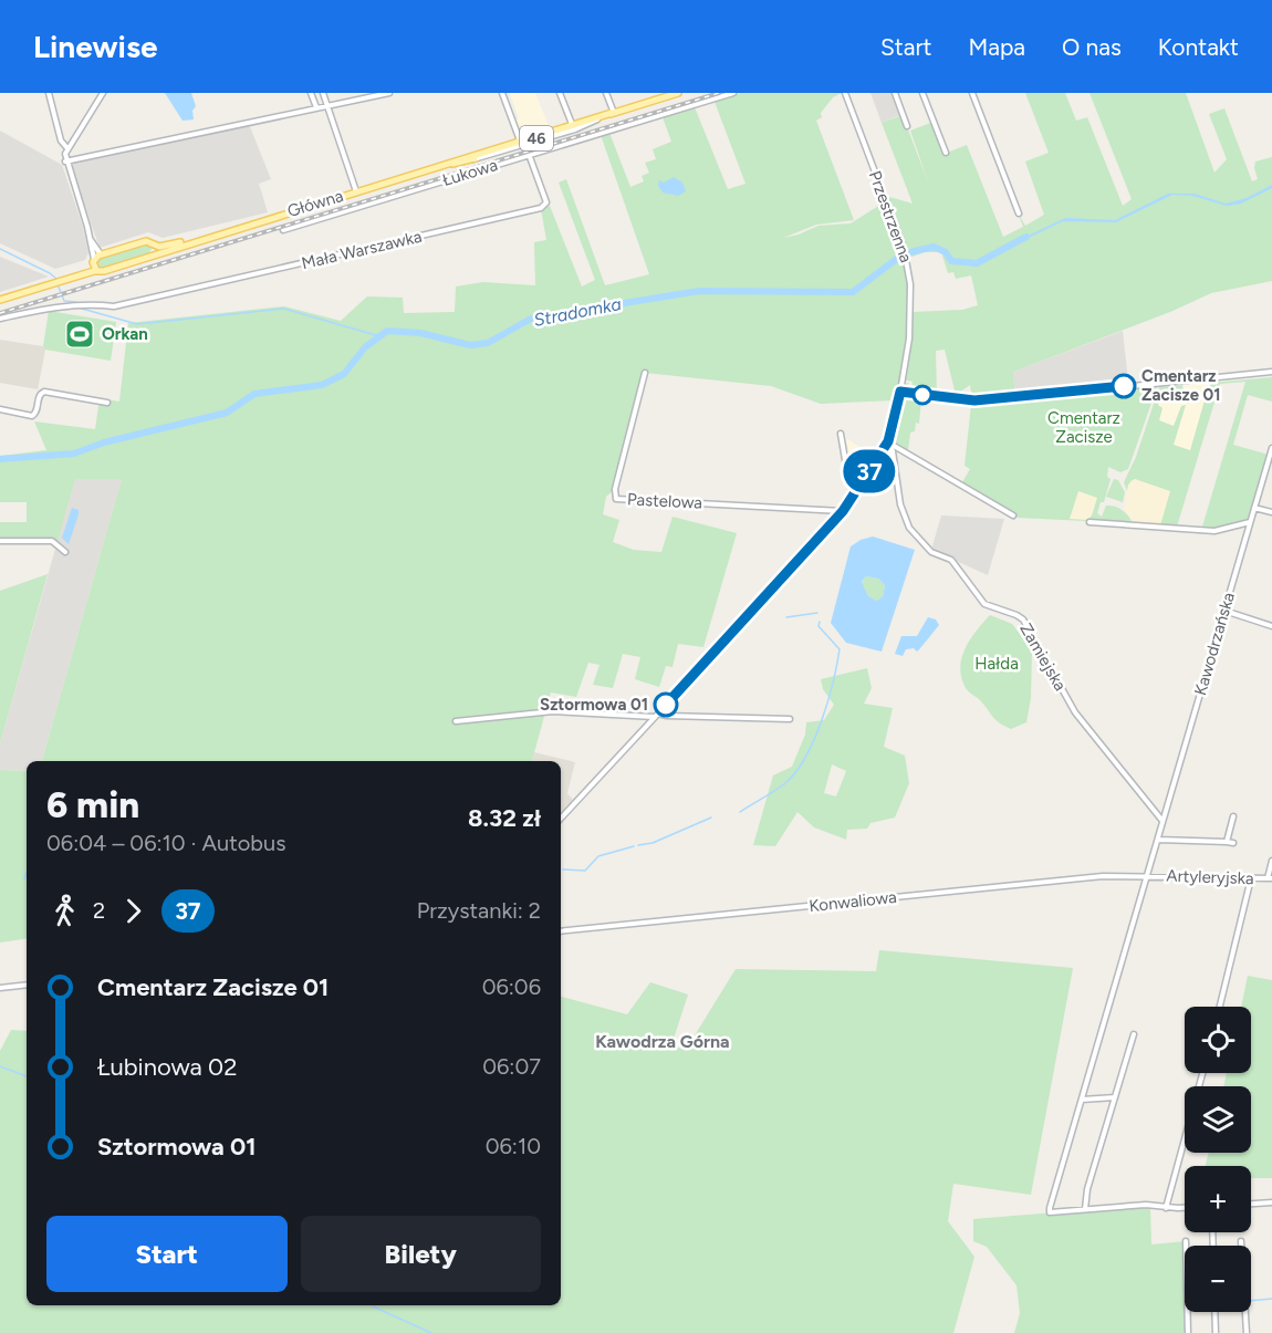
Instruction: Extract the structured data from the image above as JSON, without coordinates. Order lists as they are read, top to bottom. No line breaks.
{"streets":{"main road":["46","Główna"],"street":["Łukowa","Przestrzenna","Mała Warszawka","Pastelowa","Kawodrzańska","Zamiejska","Artyleryjska","Konwaliowa"]},"crossings":[["46","Główna"],["Łukowa","Mała Warszawka"],["Główna","Mała Warszawka"],["Przestrzenna","Pastelowa"],["Przestrzenna","Zamiejska"],["Kawodrzańska","Zamiejska"],["Kawodrzańska","Artyleryjska"],["Kawodrzańska","Konwaliowa"],["Artyleryjska","Konwaliowa"]],"districts":["Kawodrza Górna"],"water":["Stradomka"],"parks":["Cmentarz Zacisze","Hałda"],"places":{"sports":["Orkan"],"other":["Cmentarz Zacisze 01","Sztormowa 01"]},"lines":["bus line 37"],"page":{"header":"Linewise","nav":["Start","Mapa","O nas","Kontakt"],"on_map":"37","heading":["6 min","06:04 – 06:10 · Autobus","8.32 zł"],"legs":["2","37","Przystanki: 2"],"list":[{"name":"Cmentarz Zacisze 01","value":"06:06"},{"name":"Łubinowa 02","value":"06:07"},{"name":"Sztormowa 01","value":"06:10"}],"map_buttons":["+","−"],"buttons":["Start","Bilety"]}}
